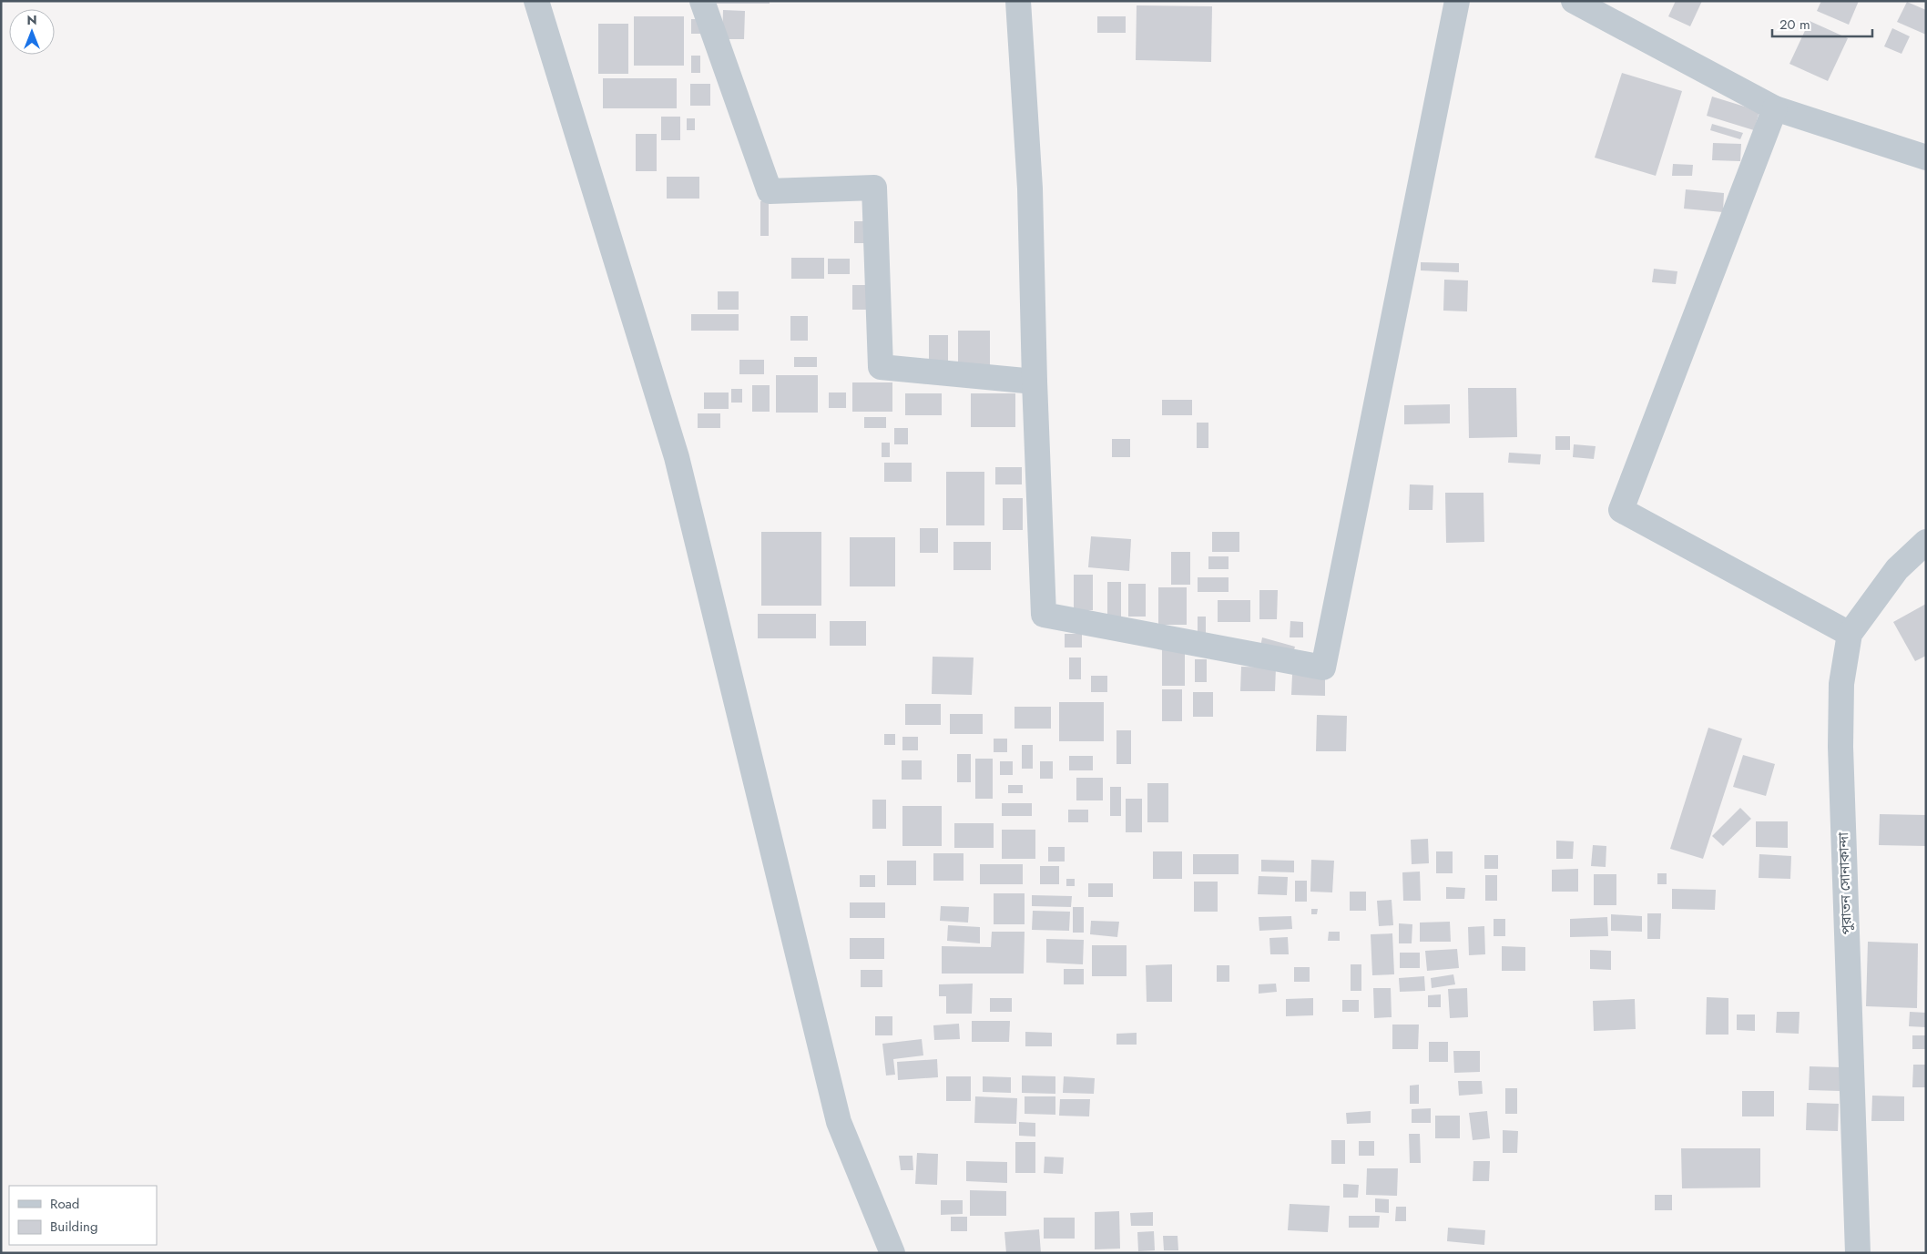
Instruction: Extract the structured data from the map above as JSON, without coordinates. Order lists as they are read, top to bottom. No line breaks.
{"streets":{"street":["পুরাতন সোনাকান্দা"]},"legend":["Road","Building"],"scale_bar":"20 m","north":"top"}
